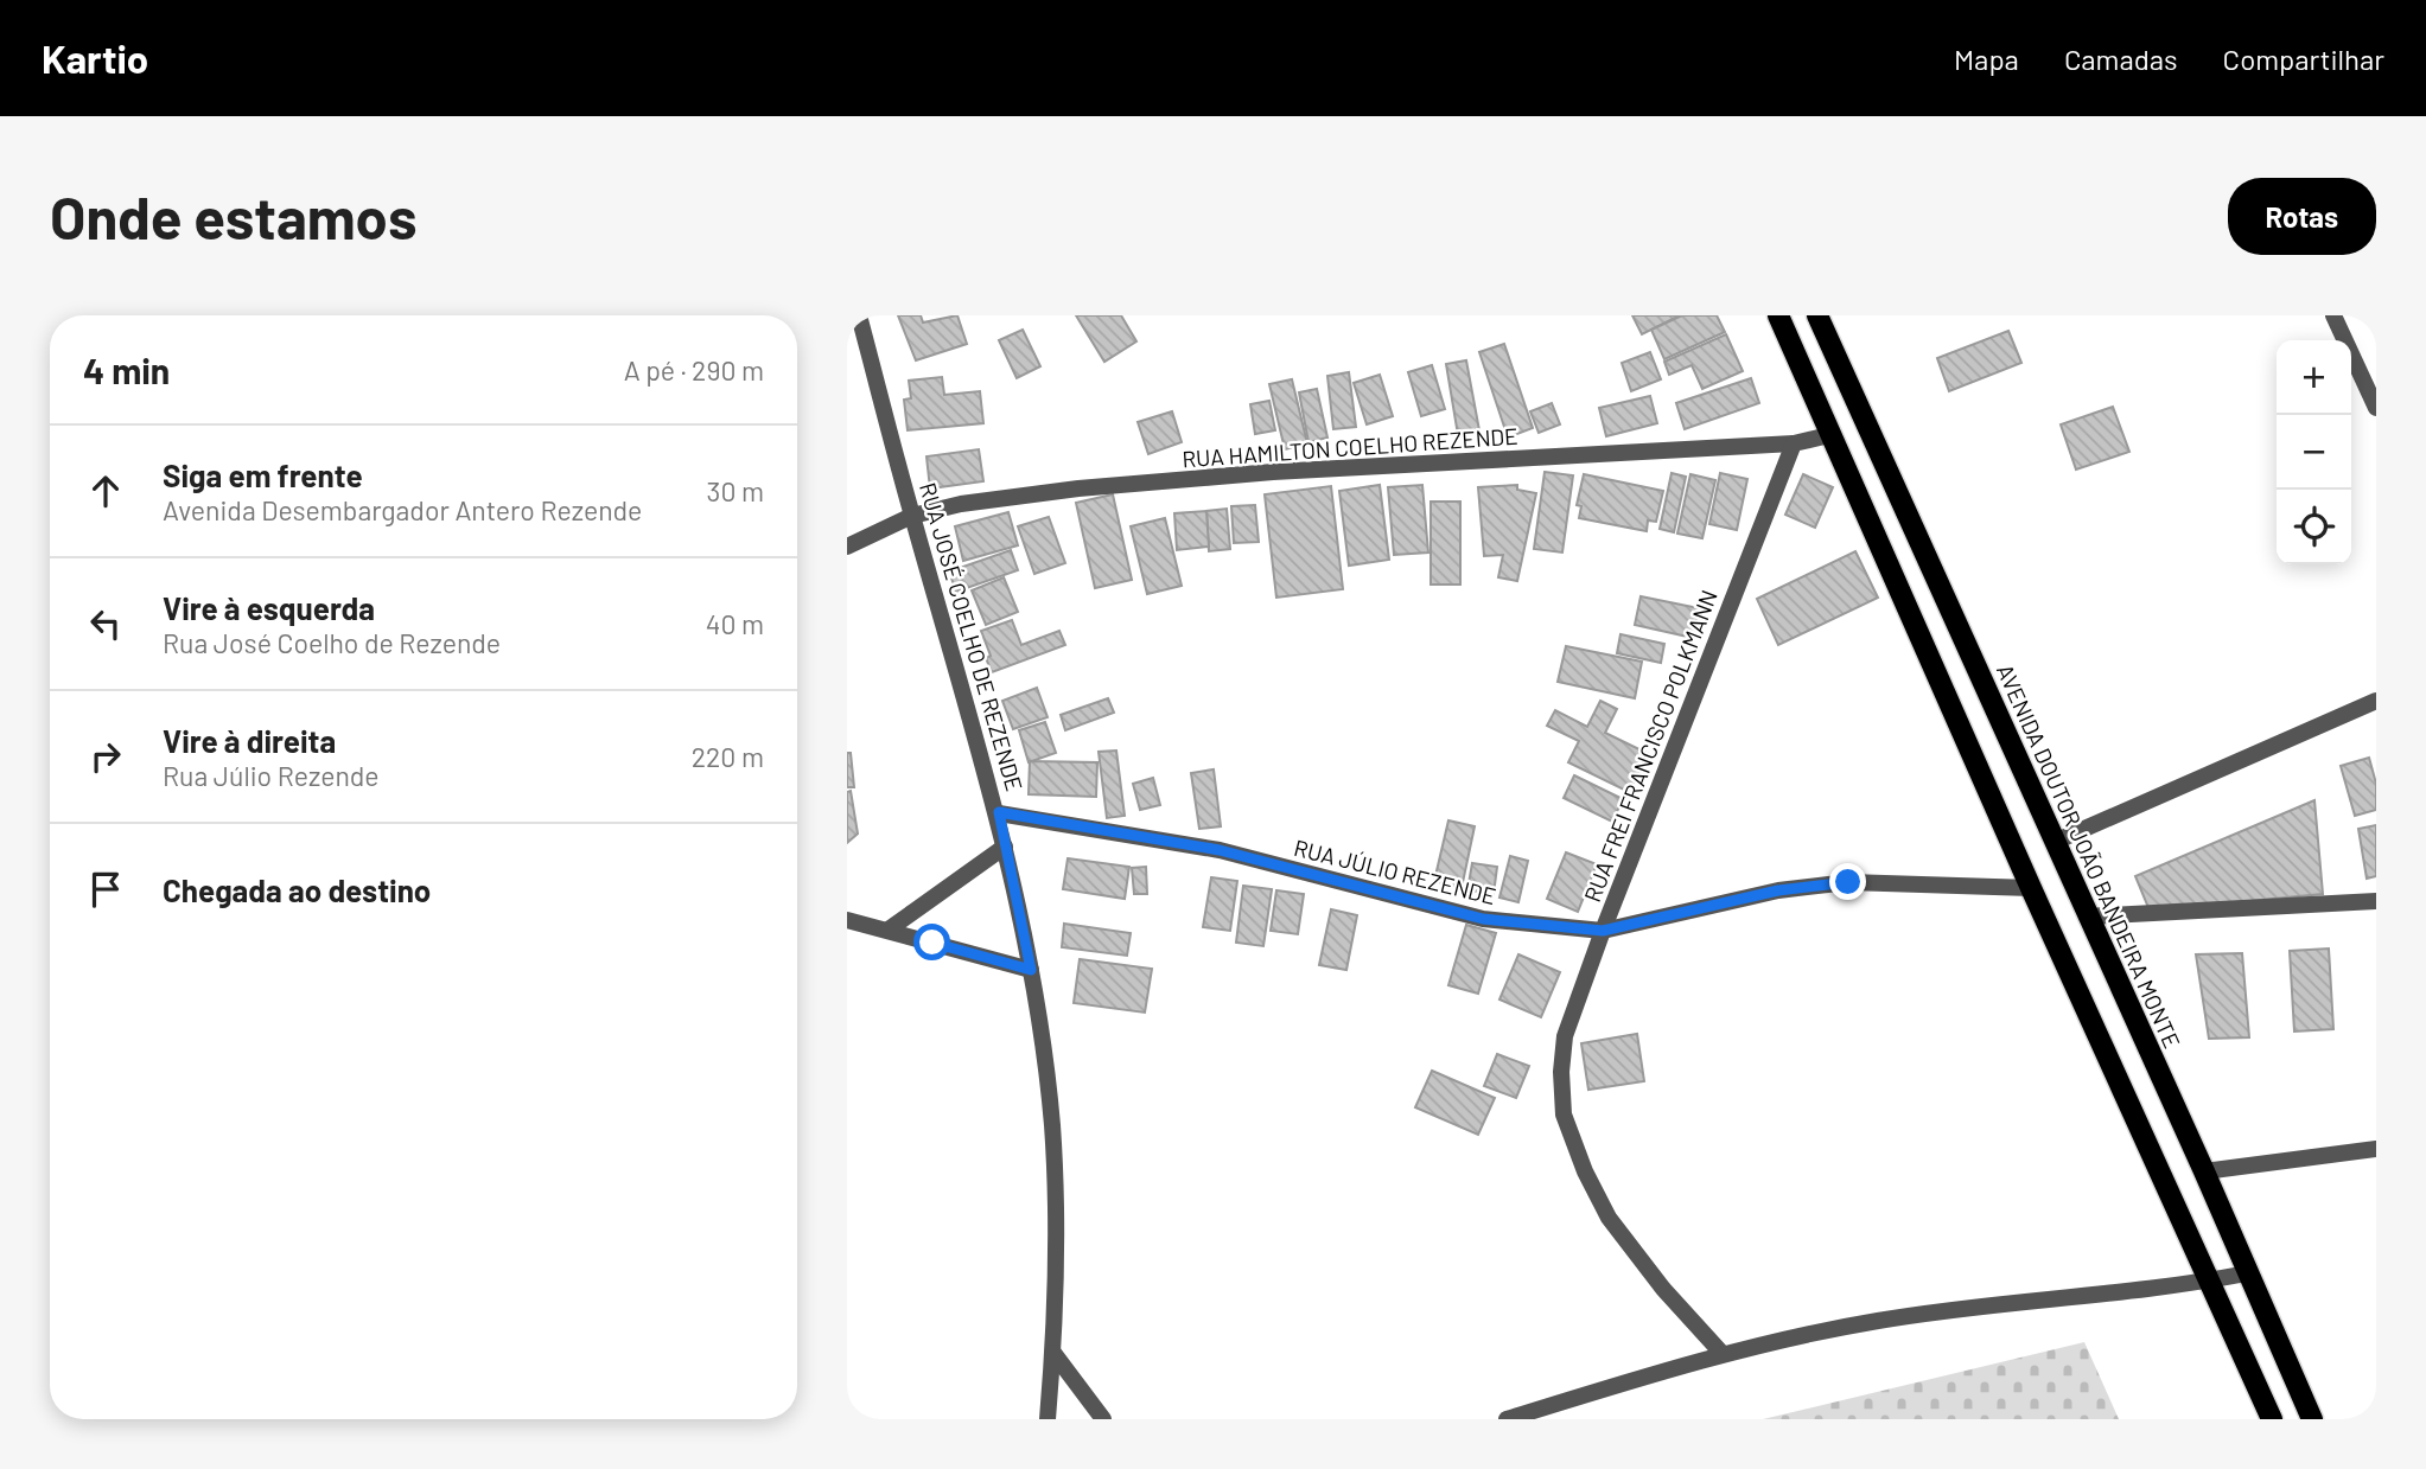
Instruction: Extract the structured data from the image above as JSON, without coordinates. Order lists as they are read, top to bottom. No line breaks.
{"streets":{"main road":["AVENIDA DOUTOR JOÃO BANDEIRA MONTE"],"street":["RUA HAMILTON COELHO REZENDE","RUA JOSÉ COELHO DE REZENDE","RUA FREI FRANCISCO POLKMANN","RUA JÚLIO REZENDE"]},"crossings":[["RUA HAMILTON COELHO REZENDE","RUA JOSÉ COELHO DE REZENDE"],["RUA HAMILTON COELHO REZENDE","RUA FREI FRANCISCO POLKMANN"],["RUA JOSÉ COELHO DE REZENDE","RUA JÚLIO REZENDE"],["RUA FREI FRANCISCO POLKMANN","RUA JÚLIO REZENDE"]],"page":{"header":"Kartio","nav":["Mapa","Camadas","Compartilhar"],"buttons":"Rotas","title":"Onde estamos","heading":["4 min","A pé · 290 m"],"map_buttons":["+","−"],"list":[["Siga em frente","Avenida Desembargador Antero Rezende","30 m"],["Vire à esquerda","Rua José Coelho de Rezende","40 m"],["Vire à direita","Rua Júlio Rezende","220 m"],"Chegada ao destino"]}}
